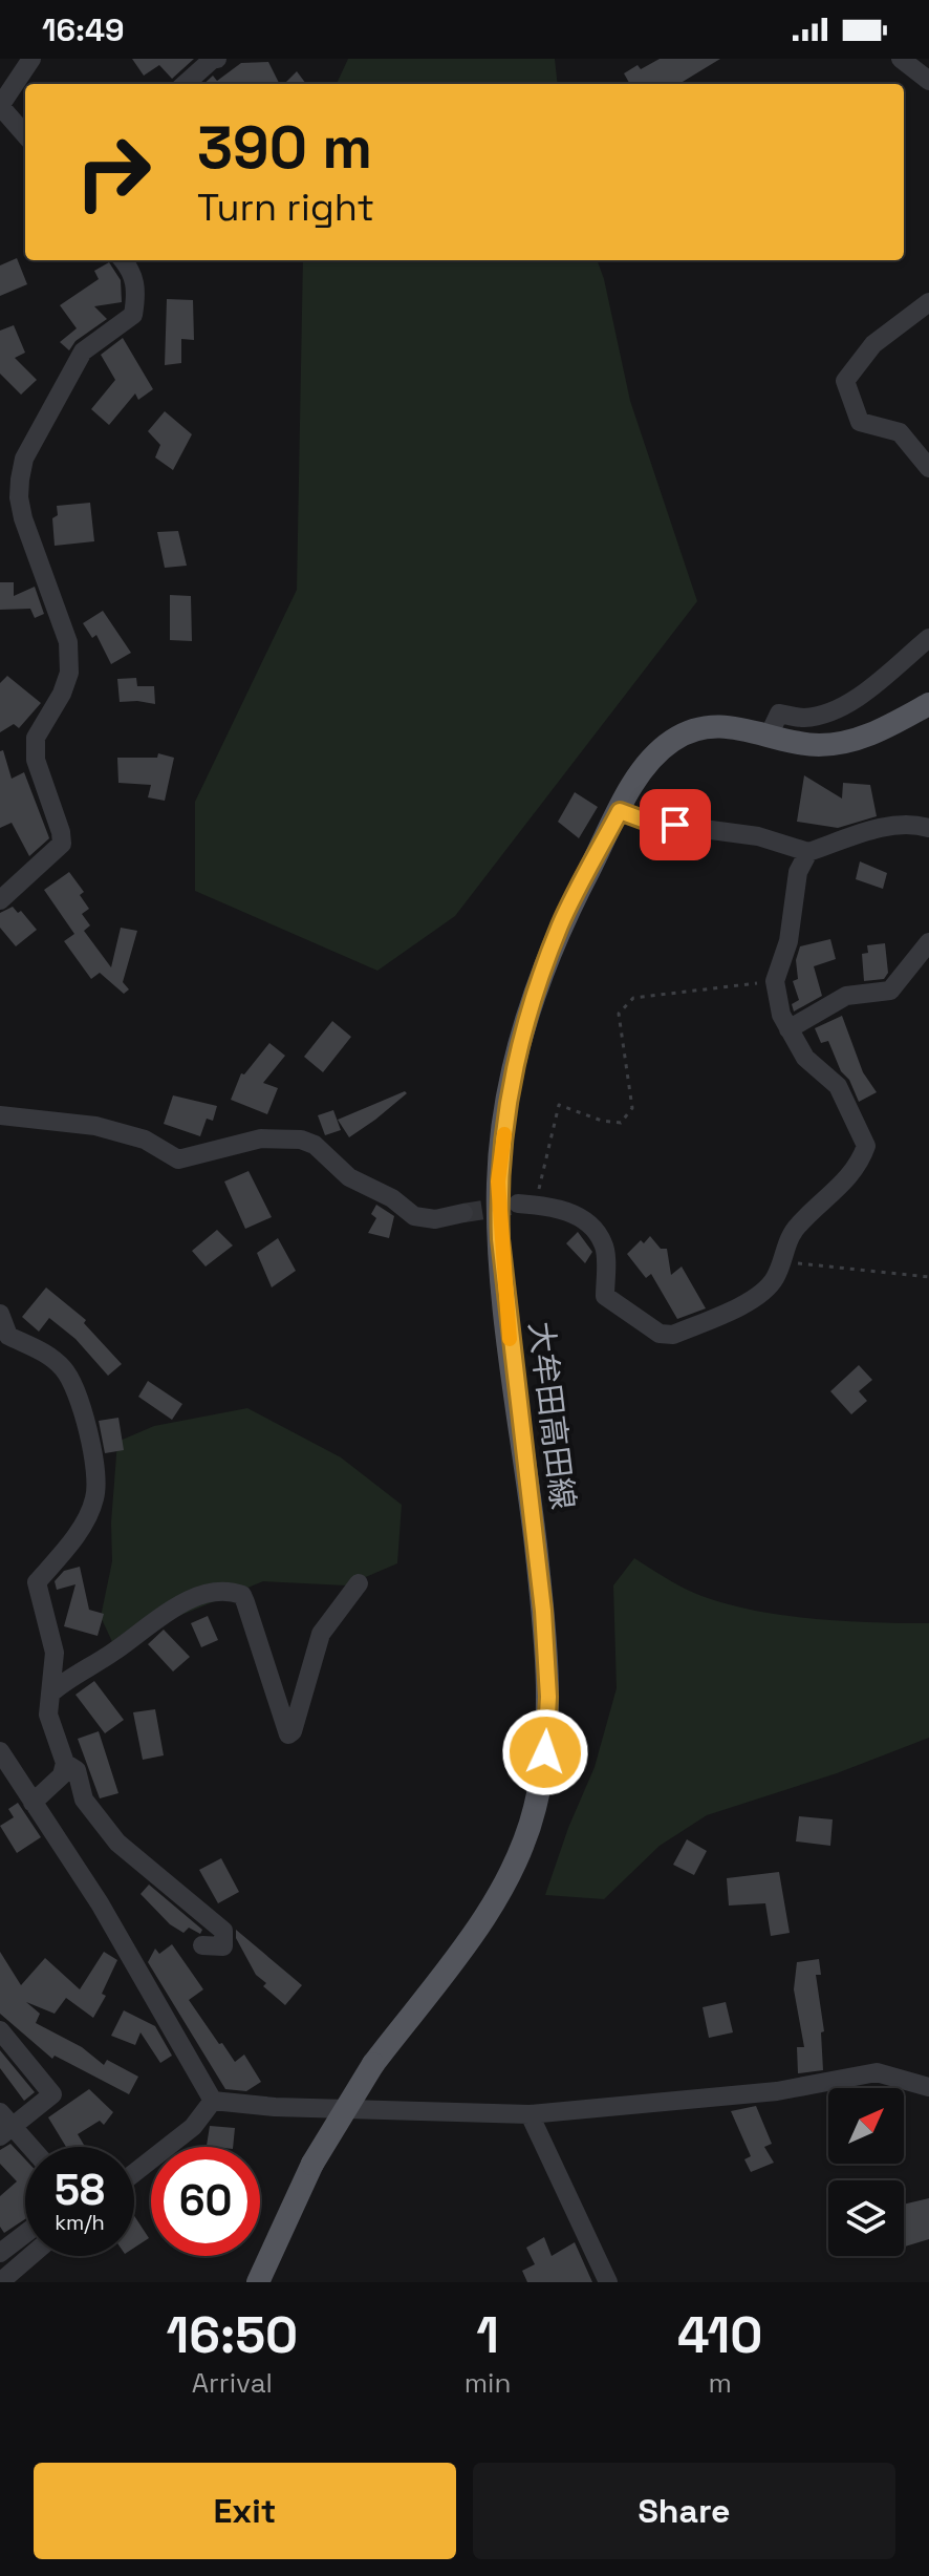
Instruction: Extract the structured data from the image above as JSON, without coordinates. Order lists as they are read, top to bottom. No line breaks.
{"streets":{"main road":["大牟田高田線"]},"north":"top right","page":{"status":"16:49","turn":["390 m","Turn right"],"speed":"58 km/h","limit":"60","eta":["16:50","Arrival","1","min","410","m"],"buttons":["Exit","Share"]}}
